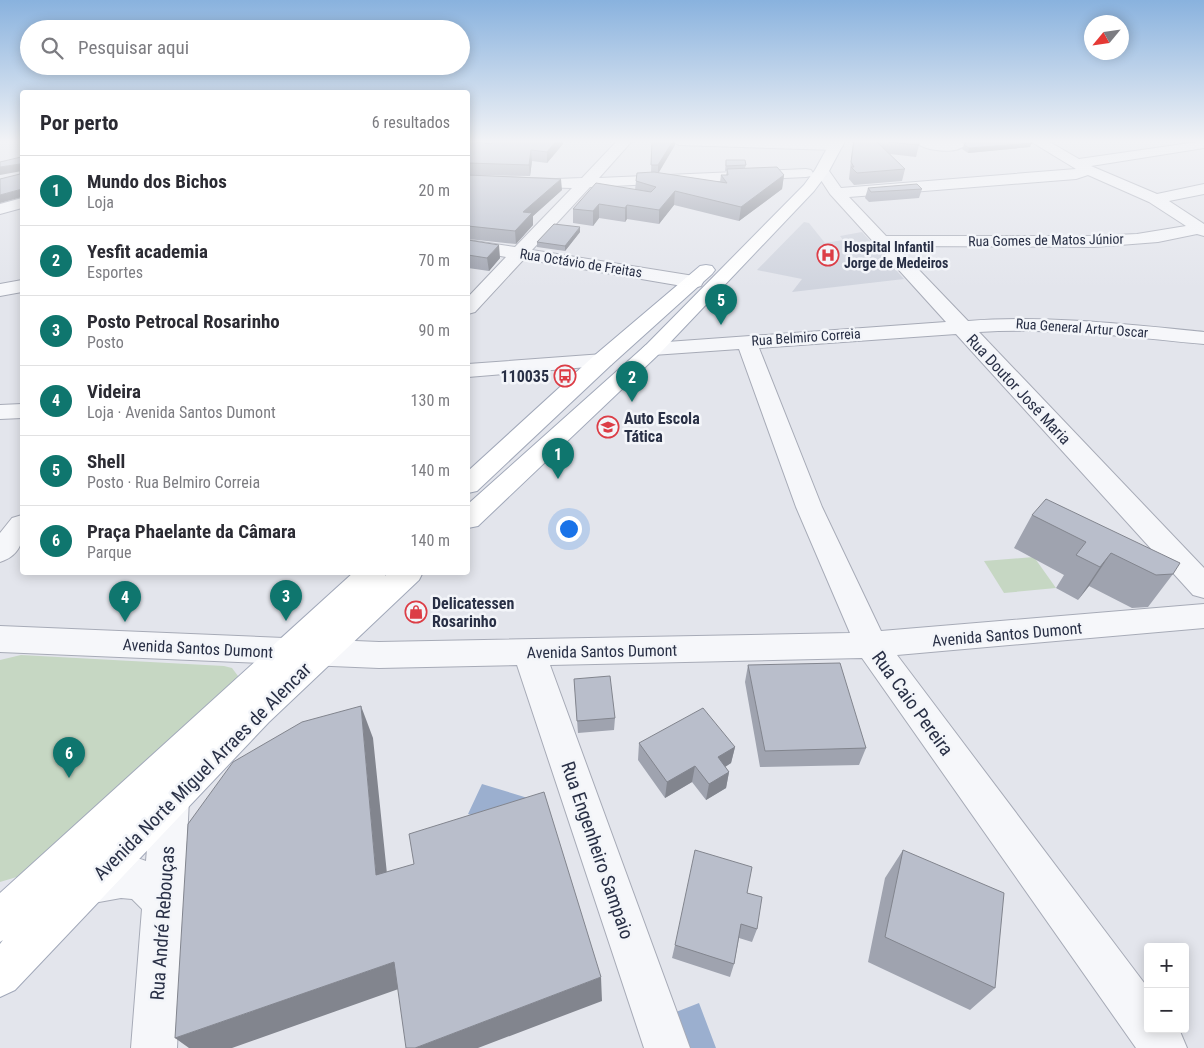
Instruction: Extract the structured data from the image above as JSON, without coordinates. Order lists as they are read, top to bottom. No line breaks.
{"streets":{"main road":["Avenida Norte Miguel Arraes de Alencar"],"street":["Rua Gomes de Matos Júnior","Rua Octávio de Freitas","Rua General Artur Oscar","Rua Belmiro Correia","Rua Doutor José Maria","Avenida Santos Dumont","Rua Caio Pereira","Rua Engenheiro Sampaio","Rua André Rebouças"]},"crossings":[["Rua Gomes de Matos Júnior","Rua Doutor José Maria"],["Rua General Artur Oscar","Rua Belmiro Correia"],["Rua General Artur Oscar","Rua Doutor José Maria"],["Rua Belmiro Correia","Rua Doutor José Maria"],["Rua Belmiro Correia","Rua Caio Pereira"],["Avenida Santos Dumont","Rua Caio Pereira"],["Avenida Santos Dumont","Avenida Norte Miguel Arraes de Alencar"],["Avenida Santos Dumont","Rua Engenheiro Sampaio"],["Avenida Norte Miguel Arraes de Alencar","Rua André Rebouças"]],"places":{"hospital":["Hospital Infantil Jorge de Medeiros"],"bus stop":["110035"],"school or university":["Auto Escola Tática"],"shop":["Delicatessen Rosarinho"]},"north":"bottom left","page":{"search":"Pesquisar aqui","heading":["Por perto","6 resultados"],"list":[{"mark":"1","name":"Mundo dos Bichos","note":"Loja","value":"20 m"},{"mark":"2","name":"Yesfit academia","note":"Esportes","value":"70 m"},{"mark":"3","name":"Posto Petrocal Rosarinho","note":"Posto","value":"90 m"},{"mark":"4","name":"Videira","note":"Loja · Avenida Santos Dumont","value":"130 m"},{"mark":"5","name":"Shell","note":"Posto · Rua Belmiro Correia","value":"140 m"},{"mark":"6","name":"Praça Phaelante da Câmara","note":"Parque","value":"140 m"}],"pins":["5","2","1","3","4","6"],"map_buttons":["+","−"]}}
